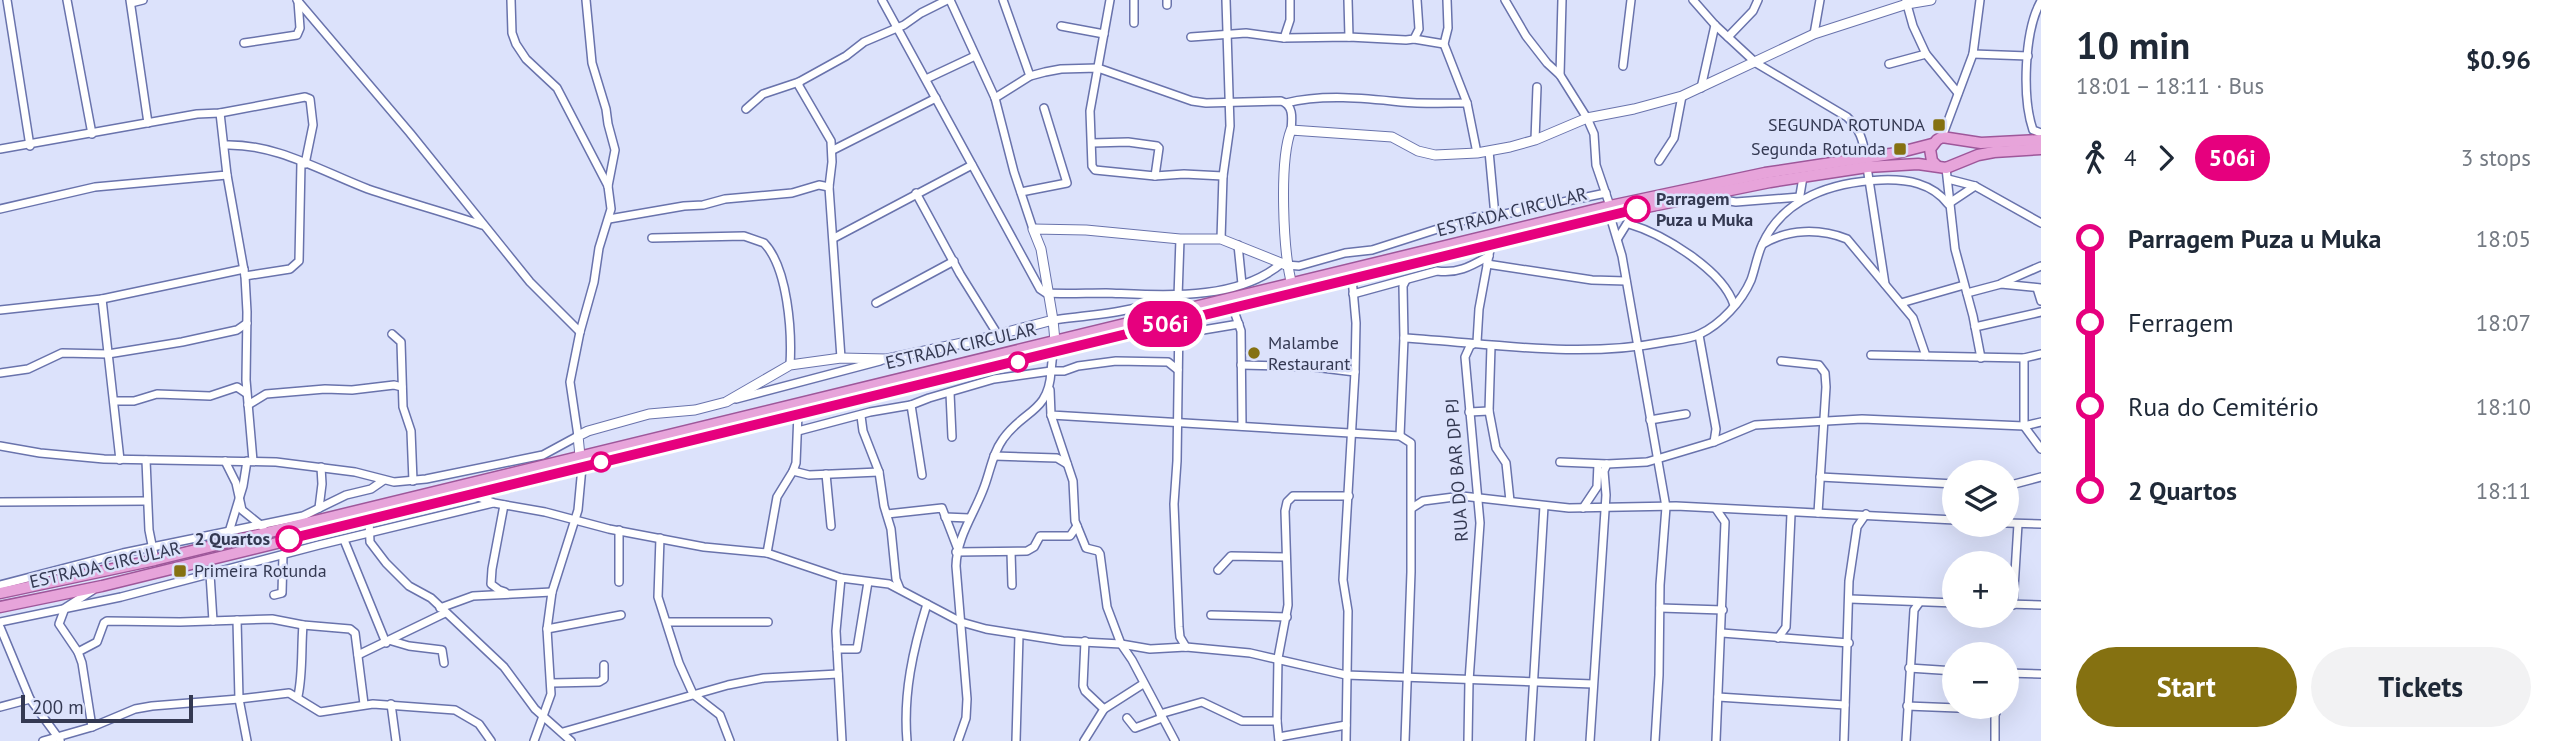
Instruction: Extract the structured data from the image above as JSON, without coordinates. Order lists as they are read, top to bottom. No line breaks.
{"streets":{"main road":["ESTRADA CIRCULAR"],"street":["RUA DO BAR DP PJ"]},"crossings":[["ESTRADA CIRCULAR","RUA DO BAR DP PJ"]],"places":{"transit":["SEGUNDA ROTUNDA","Segunda Rotunda","Primeira Rotunda"],"other":["Parragem Puza u Muka","Malambe Restaurant","2 Quartos"]},"lines":["bus line 506i"],"scale_bar":"200 m","page":{"on_map":"506i","heading":["10 min","18:01 – 18:11 · Bus","$0.96"],"legs":["4","506i","3 stops"],"list":[{"name":"Parragem Puza u Muka","value":"18:05"},{"name":"Ferragem","value":"18:07"},{"name":"Rua do Cemitério","value":"18:10"},{"name":"2 Quartos","value":"18:11"}],"map_buttons":["+","−"],"buttons":["Start","Tickets"],"scale":"200 m"}}
